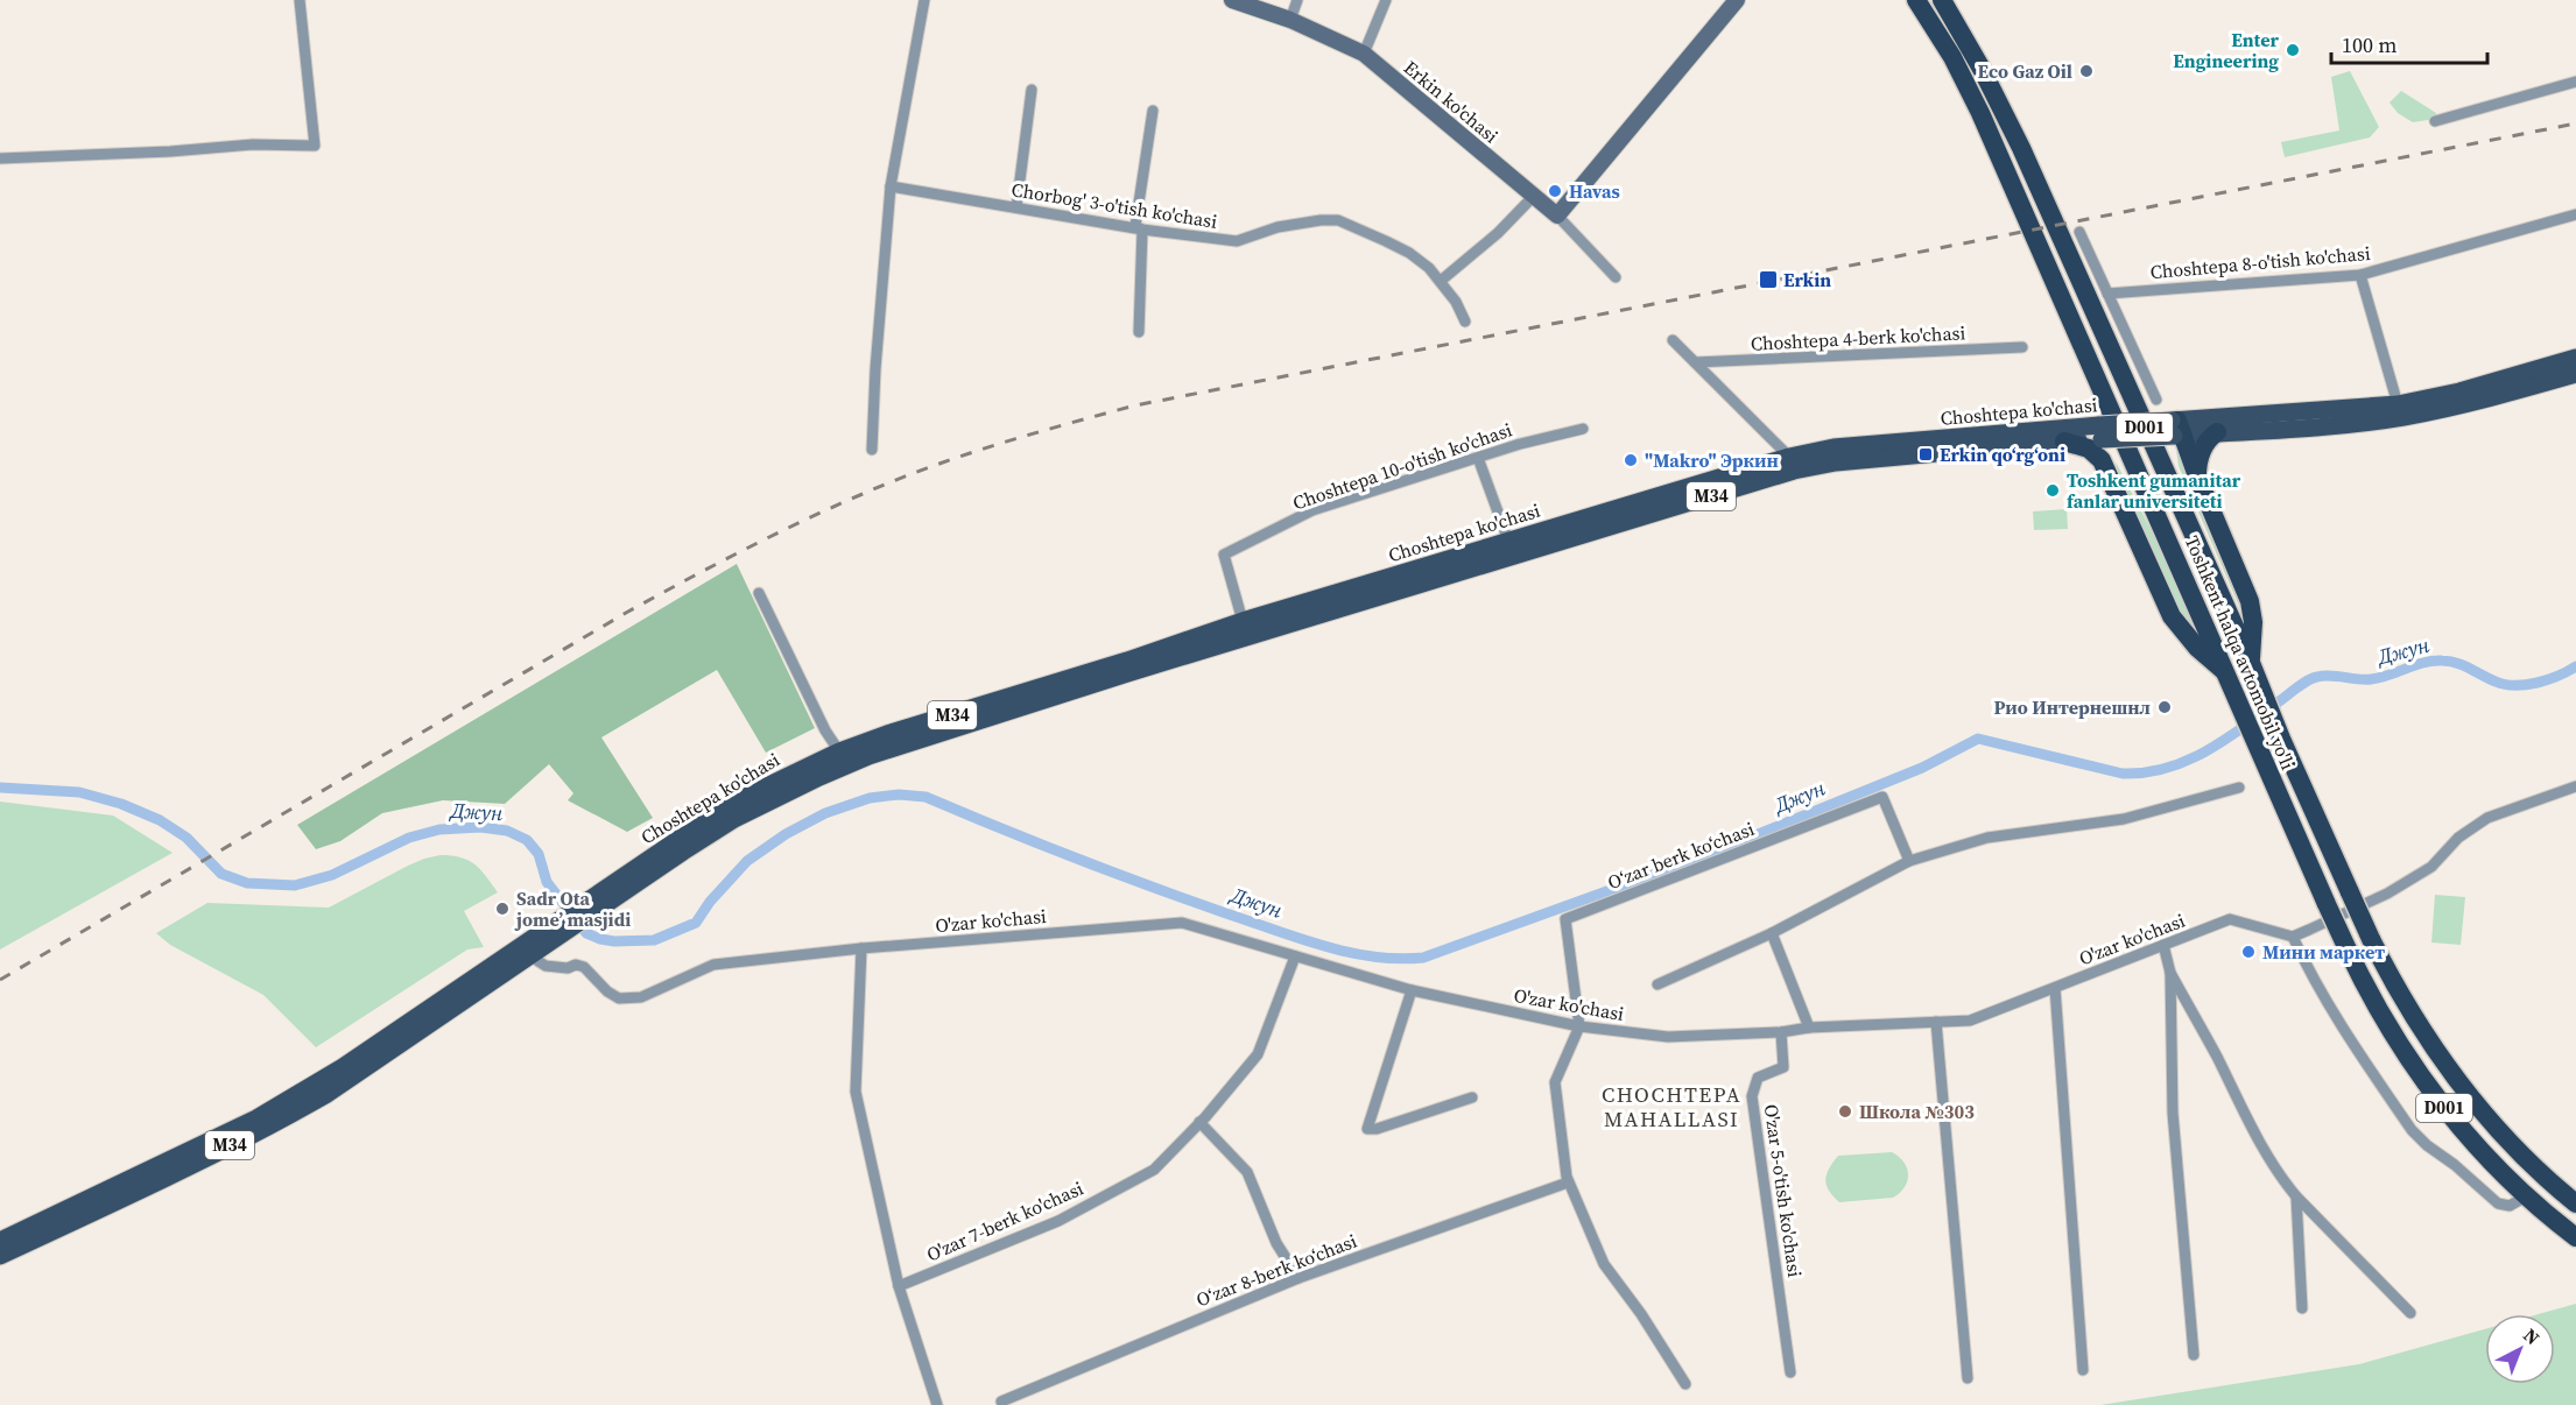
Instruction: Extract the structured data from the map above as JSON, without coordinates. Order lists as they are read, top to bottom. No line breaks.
{"streets":{"highway":["D001","Toshkent halqa avtomobil yo'li"],"main road":["Erkin ko'chasi","Choshtepa ko'chasi","M34"],"street":["Chorbog' 3-o'tish ko'chasi","Choshtepa 8-o'tish ko'chasi","Choshtepa 4-berk ko'chasi","Choshtepa 10-o'tish ko'chasi","Oʻzar berk koʻchasi","O'zar ko'chasi","O'zar 5-o'tish ko'chasi","O'zar 7-berk ko'chasi","Oʻzar 8-berk koʻchasi"]},"crossings":[["Choshtepa ko'chasi","Choshtepa 10-o'tish ko'chasi"],["Choshtepa ko'chasi","M34"],["Choshtepa ko'chasi","O'zar ko'chasi"],["Oʻzar berk koʻchasi","O'zar ko'chasi"],["O'zar ko'chasi","O'zar 5-o'tish ko'chasi"],["O'zar ko'chasi","O'zar 7-berk ko'chasi"]],"districts":["CHOCHTEPA MAHALLASI"],"water":["Джун"],"places":{"other":["Enter Engineering","Eco Gaz Oil","Havas","\"Makro\" Эркин","Toshkent gumanitar fanlar universiteti","Рио Интернешнл","Sadr Ota jome’ masjidi","Мини маркет","Школа №303"],"transit":["Erkin","Erkin qoʻrgʻoni"]},"scale_bar":"100 m","north":"top right"}
